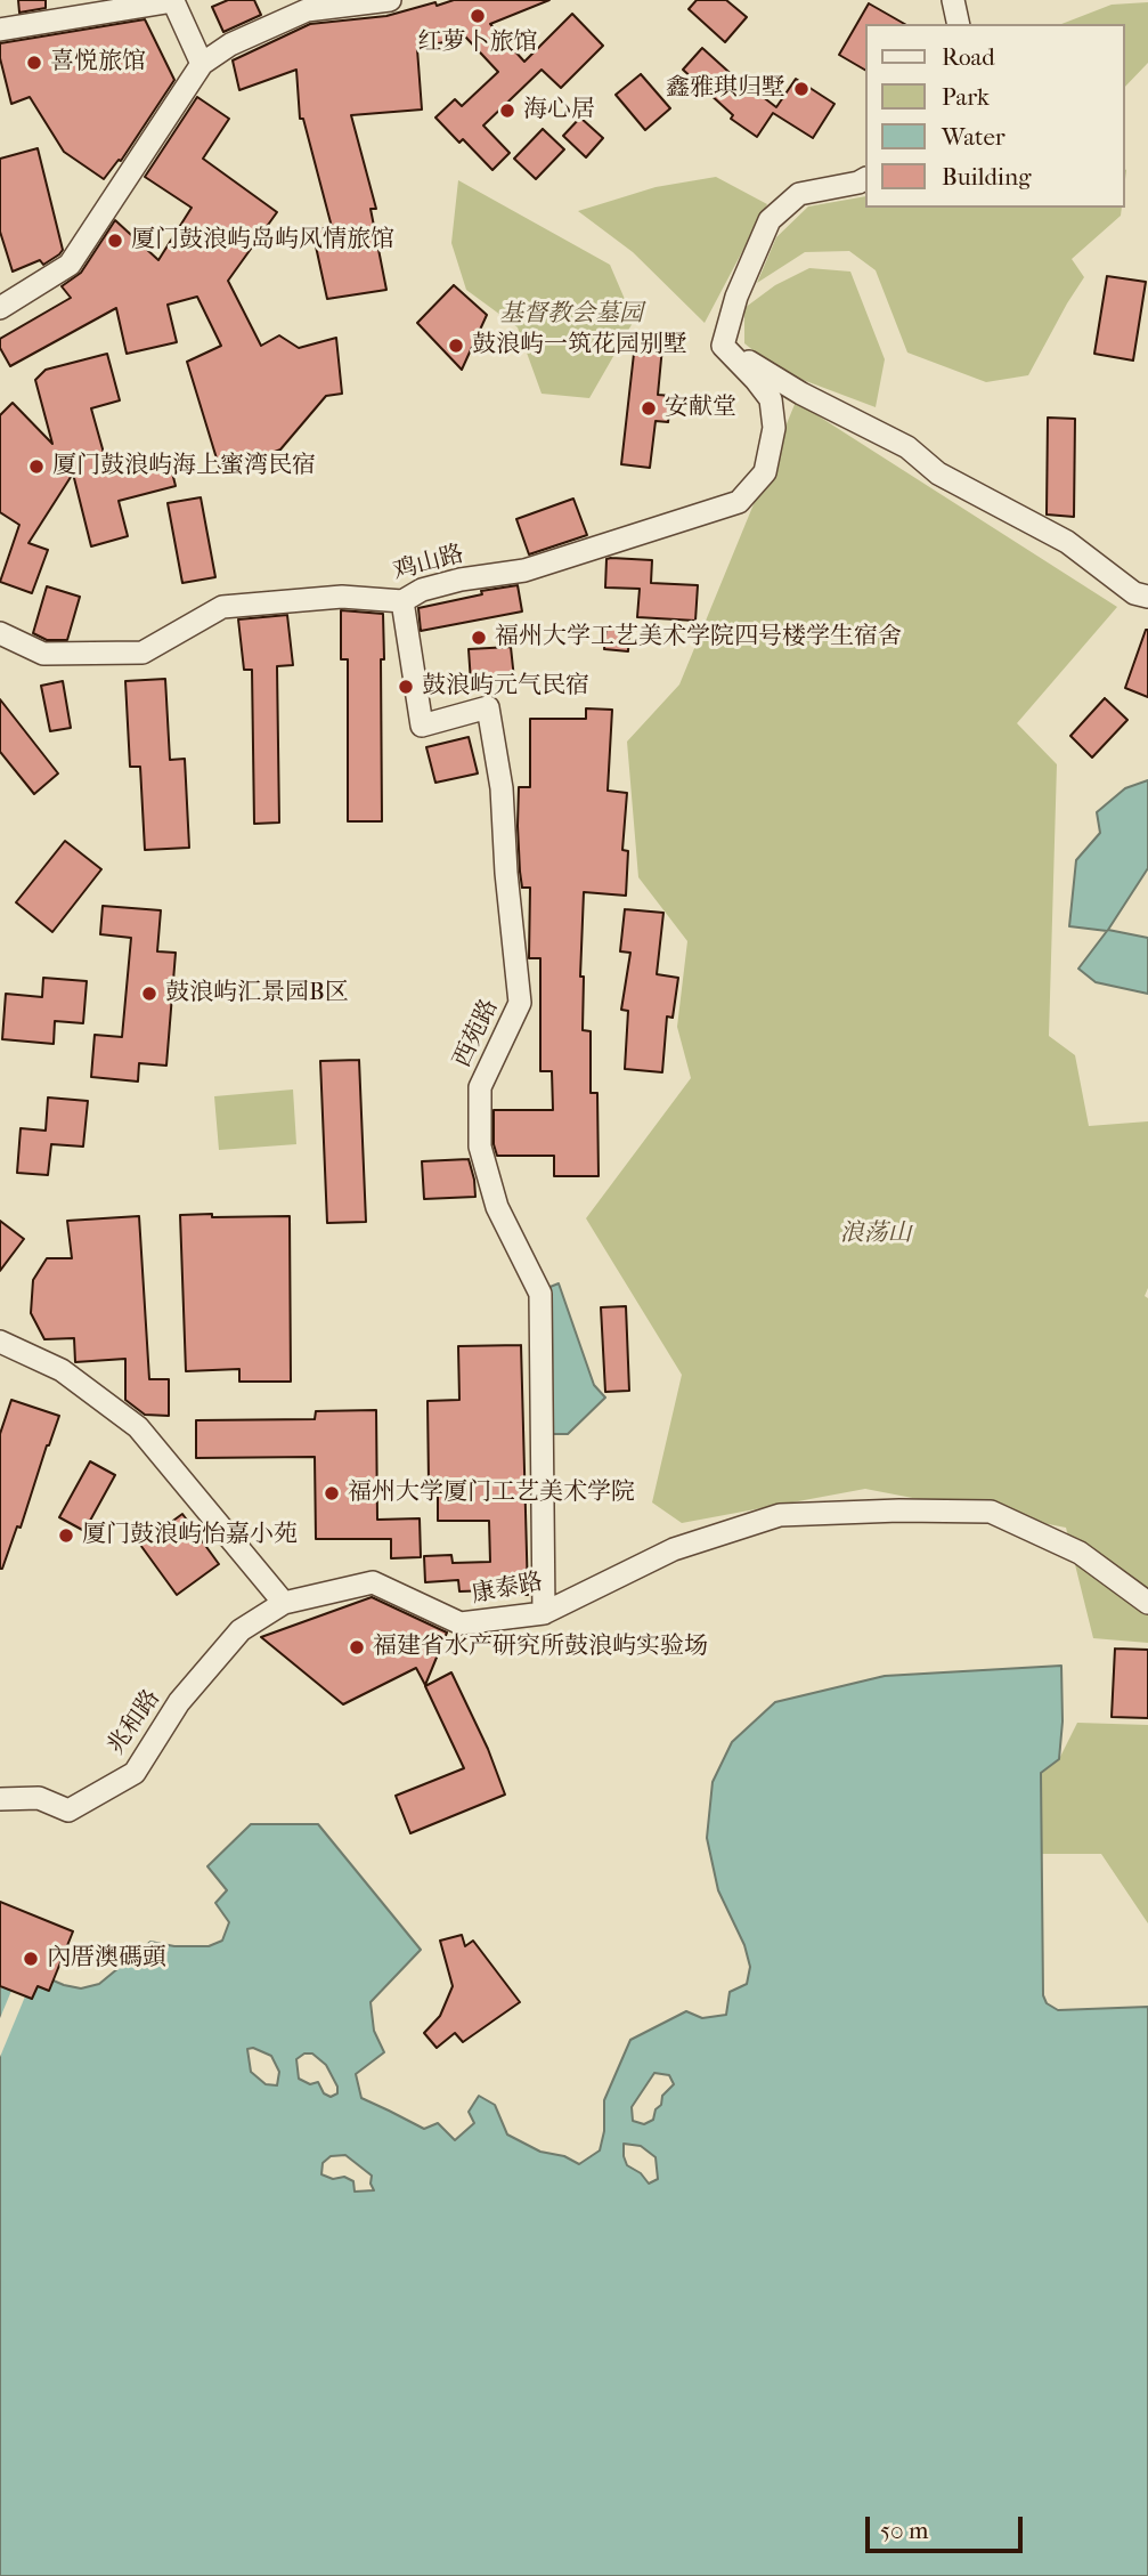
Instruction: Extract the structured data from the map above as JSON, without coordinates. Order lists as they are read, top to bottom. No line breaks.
{"streets":{"street":["鸡山路","西苑路","康泰路","兆和路"]},"crossings":[["鸡山路","西苑路"],["西苑路","康泰路"],["康泰路","兆和路"]],"parks":["基督教会墓园","浪荡山"],"places":["红萝卜旅馆","喜悦旅馆","鑫雅琪归墅","海心居","厦门鼓浪屿岛屿风情旅馆","鼓浪屿一筑花园别墅","安献堂","厦门鼓浪屿海上蜜湾民宿","福州大学工艺美术学院四号楼学生宿舍","鼓浪屿元气民宿","鼓浪屿汇景园B区","福州大学厦门工艺美术学院","厦门鼓浪屿怡嘉小苑","福建省水产研究所鼓浪屿实验场","內厝澳碼頭"],"legend":["Road","Park","Water","Building"],"scale_bar":"50 m"}
